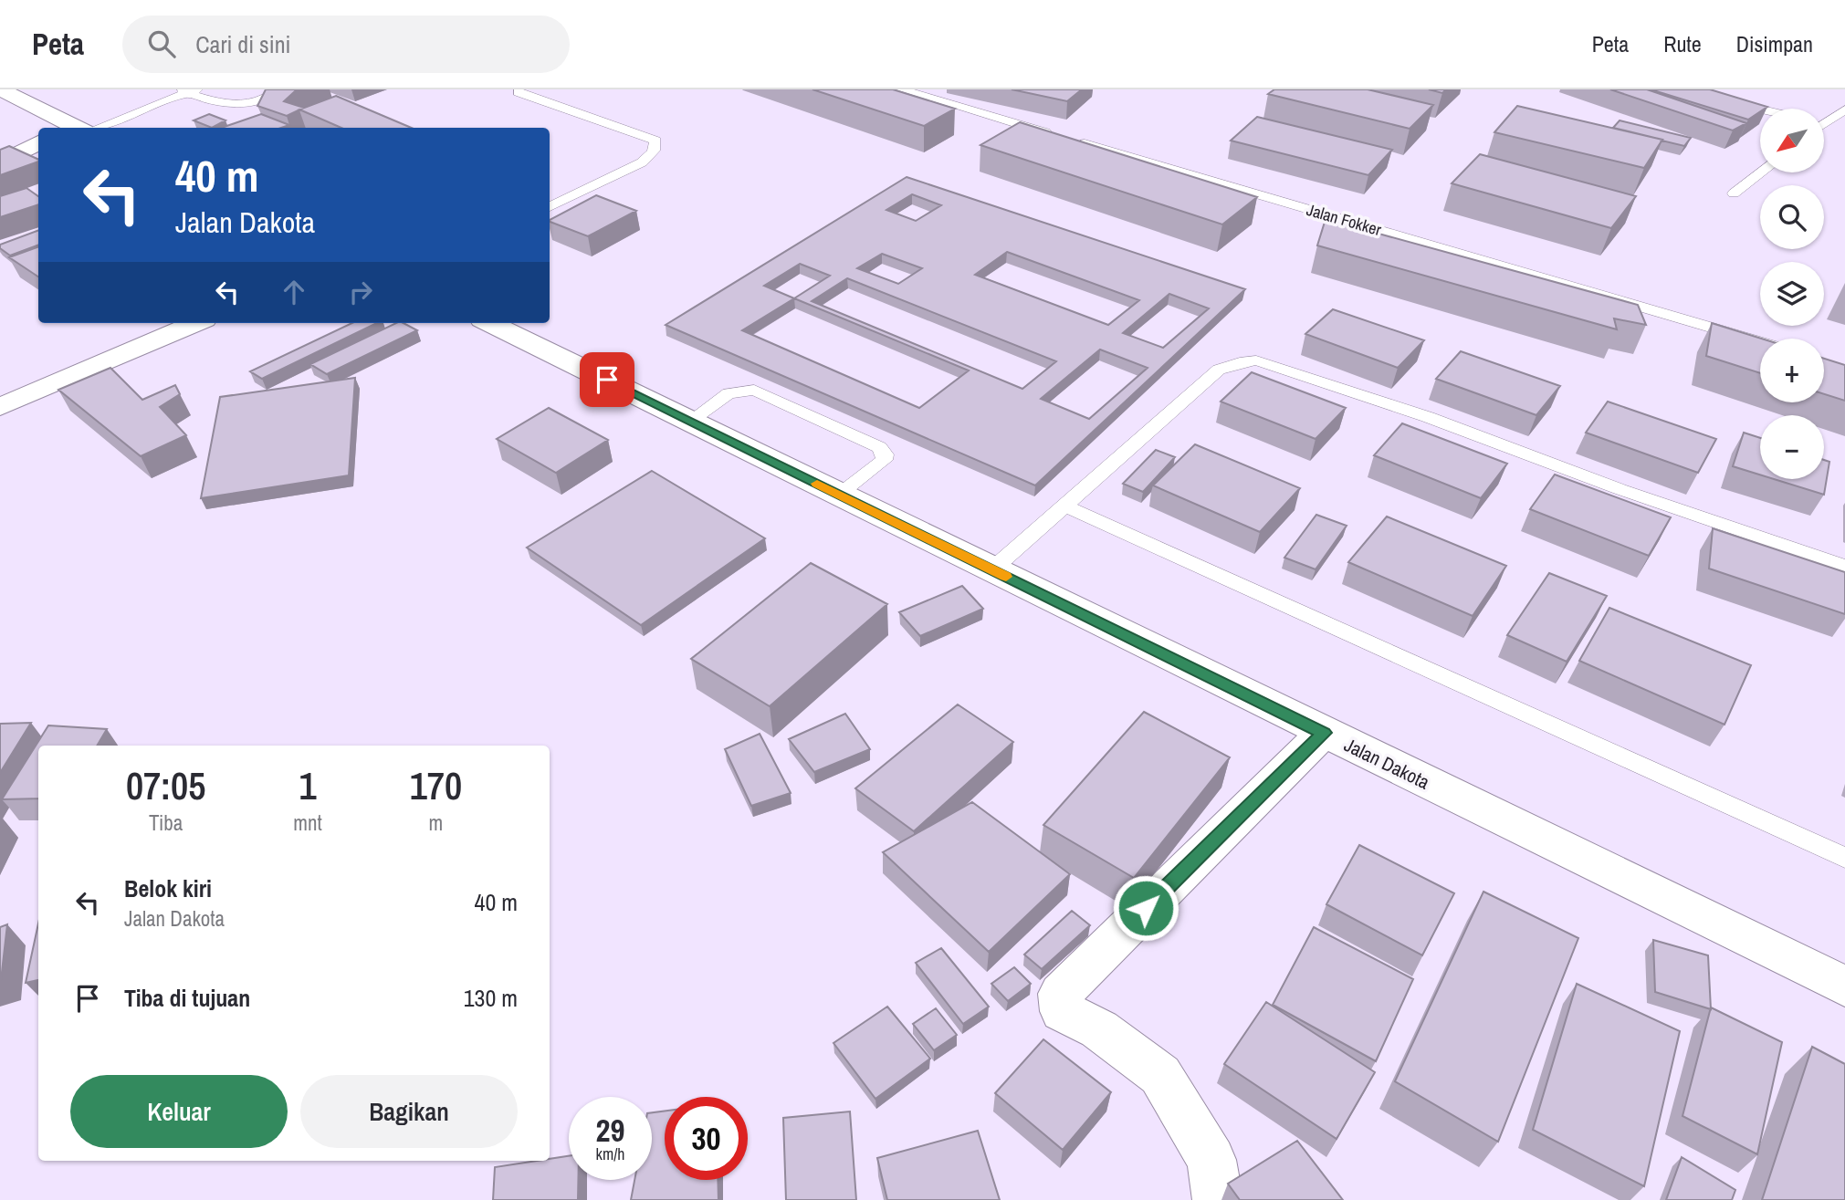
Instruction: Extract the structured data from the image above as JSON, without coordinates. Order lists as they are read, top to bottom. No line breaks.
{"streets":{"street":["Jalan Dakota"],"lane":["Jalan Fokker"]},"north":"bottom left","page":{"header":"Peta","search":"Cari di sini","nav":["Peta","Rute","Disimpan"],"map_buttons":["+","−"],"turn":["40 m","Jalan Dakota"],"eta":["07:05","Tiba","1","mnt","170","m"],"list":[{"name":"Belok kiri","note":"Jalan Dakota","value":"40 m"},{"name":"Tiba di tujuan","value":"130 m"}],"buttons":["Keluar","Bagikan"],"speed":"29 km/h","limit":"30"}}
